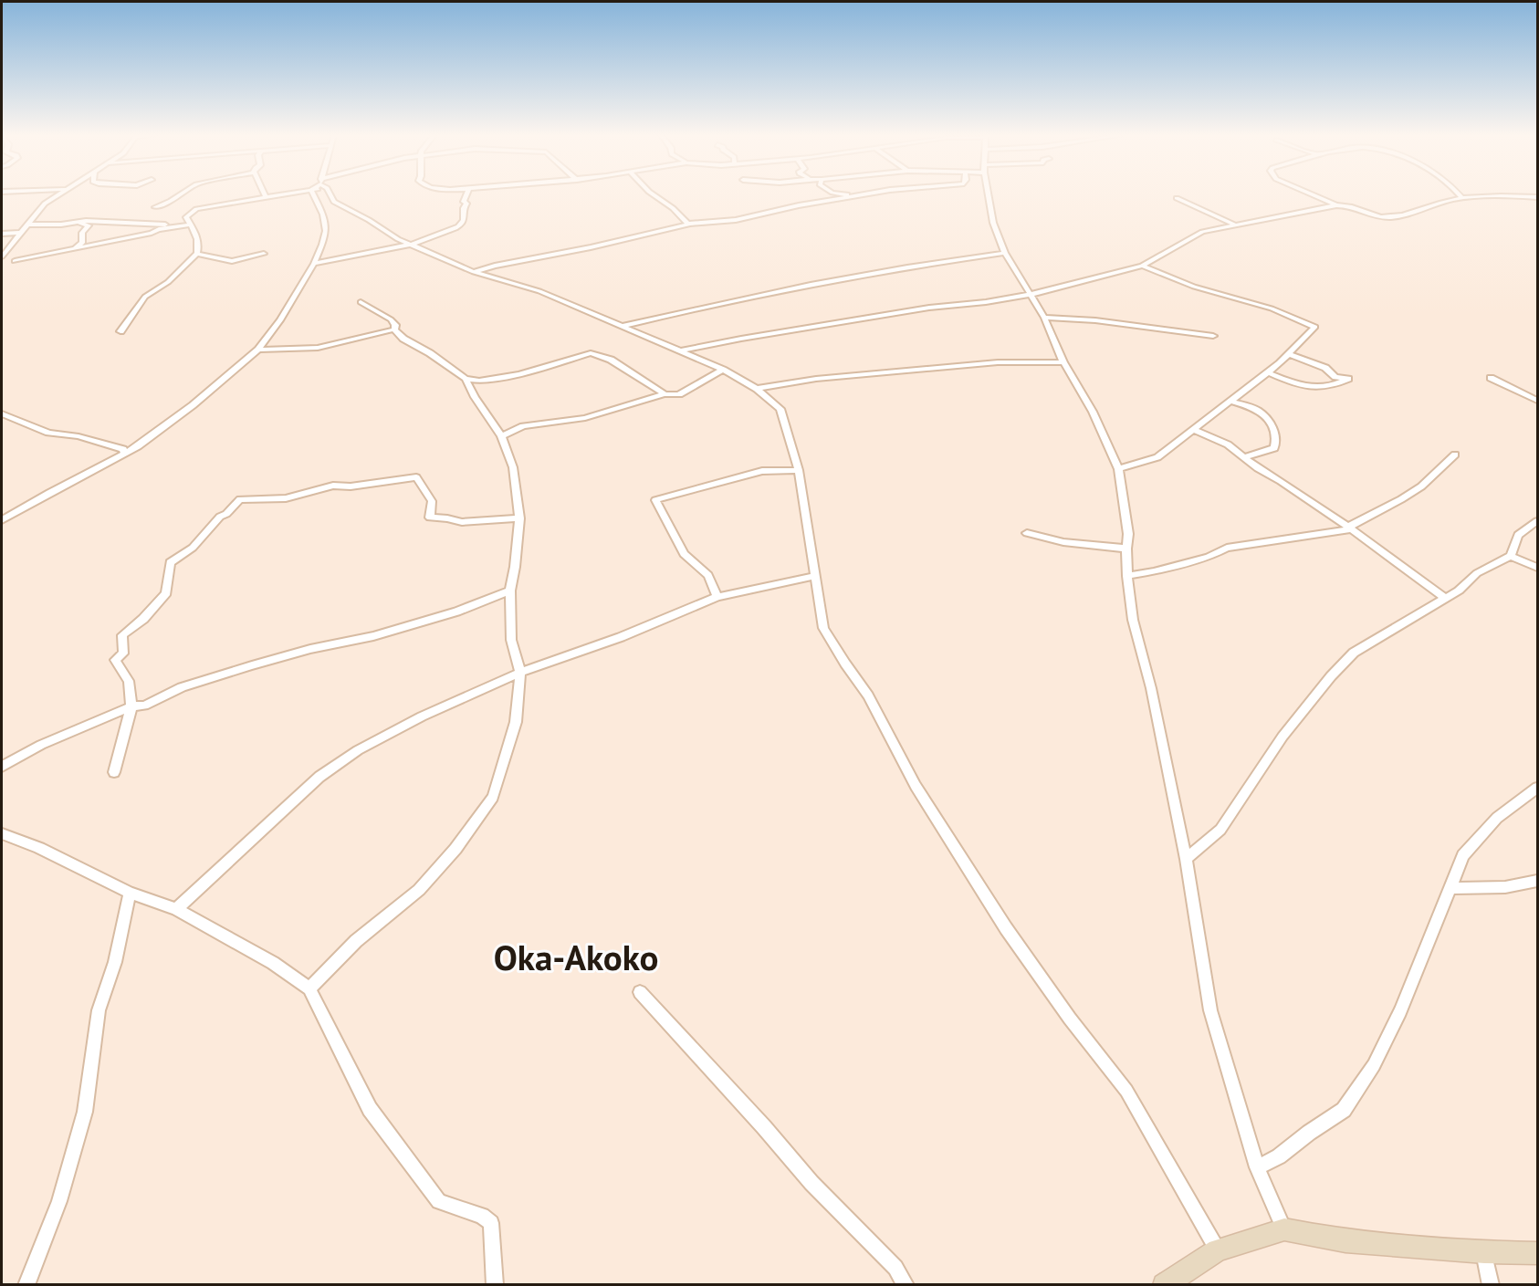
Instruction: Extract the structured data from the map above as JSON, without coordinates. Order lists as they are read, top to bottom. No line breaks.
{"districts":["Oka-Akoko"]}
